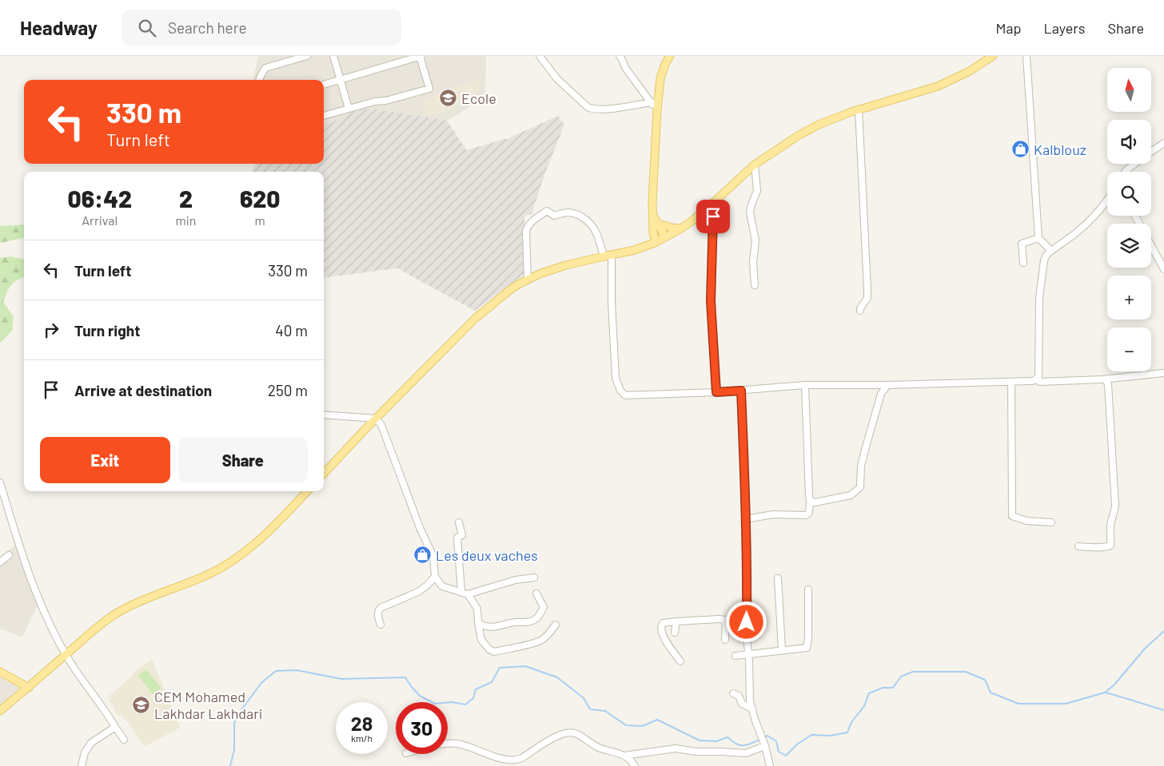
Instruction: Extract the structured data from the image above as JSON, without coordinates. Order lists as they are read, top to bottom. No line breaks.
{"places":{"school or university":["Ecole","CEM Mohamed Lakhdar Lakhdari"],"shop":["Kalblouz","Les deux vaches"]},"north":"top","page":{"header":"Headway","search":"Search here","nav":["Map","Layers","Share"],"map_buttons":["+","−"],"turn":["330 m","Turn left"],"eta":["06:42","Arrival","2","min","620","m"],"list":[{"name":"Turn left","value":"330 m"},{"name":"Turn right","value":"40 m"},{"name":"Arrive at destination","value":"250 m"}],"buttons":["Exit","Share"],"speed":"28 km/h","limit":"30"}}
